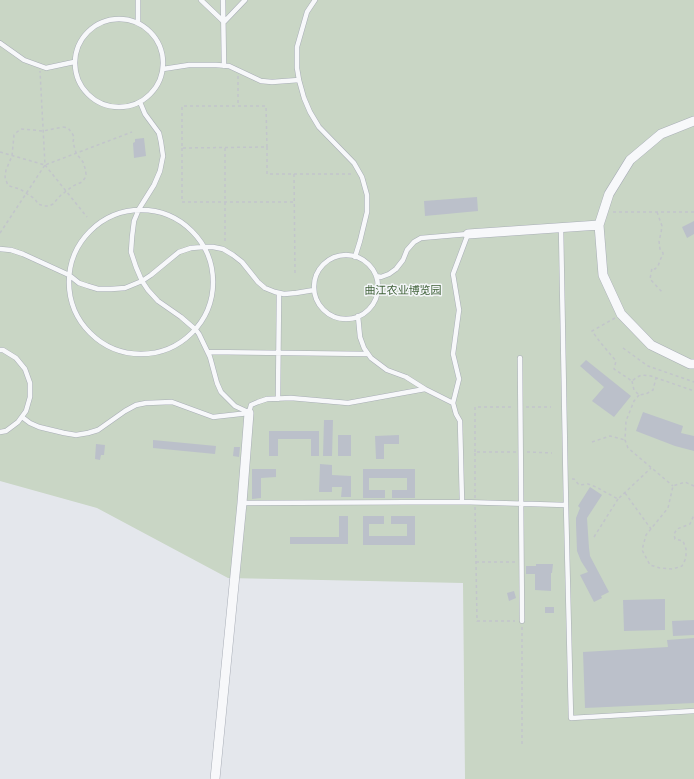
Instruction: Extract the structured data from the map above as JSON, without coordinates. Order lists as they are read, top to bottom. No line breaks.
{"parks":["曲江农业博览园"]}
